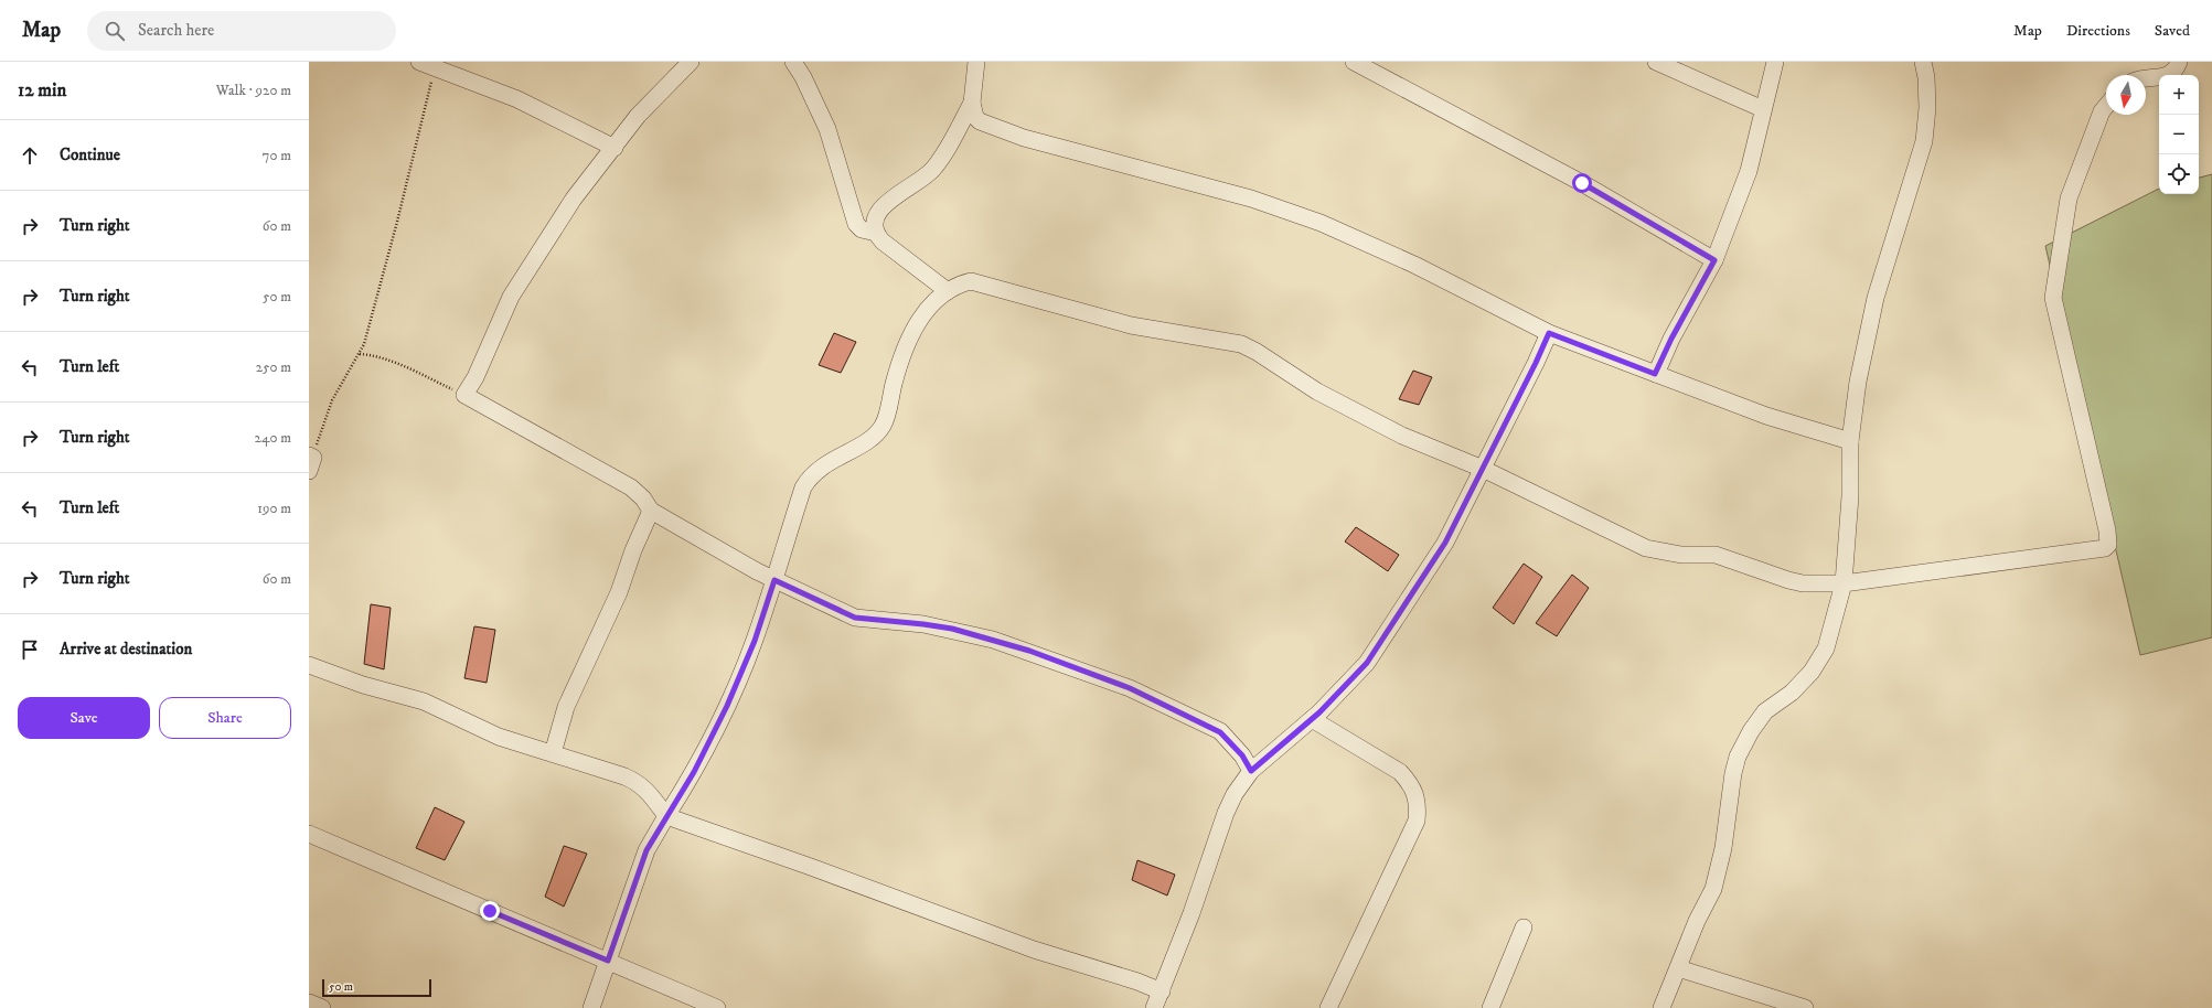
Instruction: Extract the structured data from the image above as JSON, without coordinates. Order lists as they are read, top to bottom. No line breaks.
{"scale_bar":"50 m","north":"bottom","page":{"header":"Map","search":"Search here","nav":["Map","Directions","Saved"],"heading":["12 min","Walk · 920 m"],"map_buttons":["+","−"],"list":[["Continue","70 m"],["Turn right","60 m"],["Turn right","50 m"],["Turn left","250 m"],["Turn right","240 m"],["Turn left","190 m"],["Turn right","60 m"],"Arrive at destination"],"buttons":["Save","Share"],"scale":"50 m"}}
